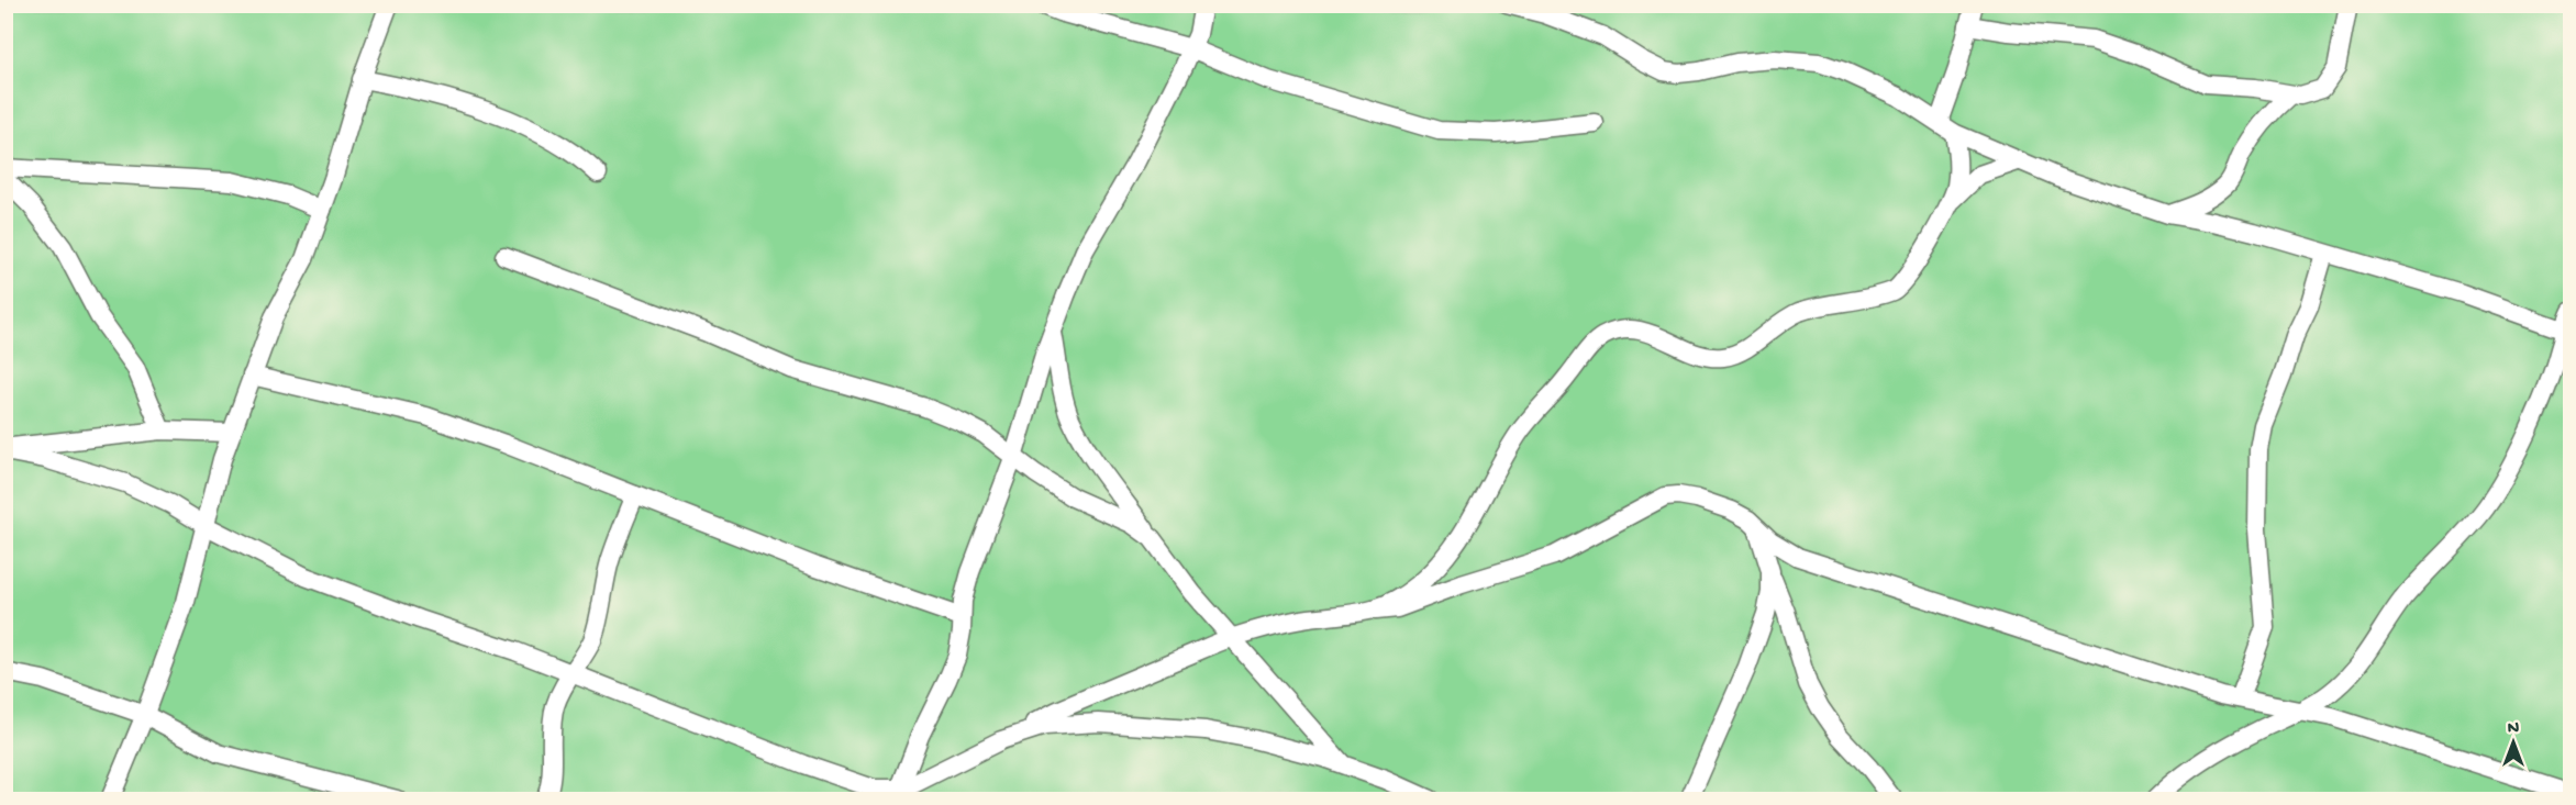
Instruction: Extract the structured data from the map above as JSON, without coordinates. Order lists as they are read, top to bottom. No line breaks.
{"north":"top"}
